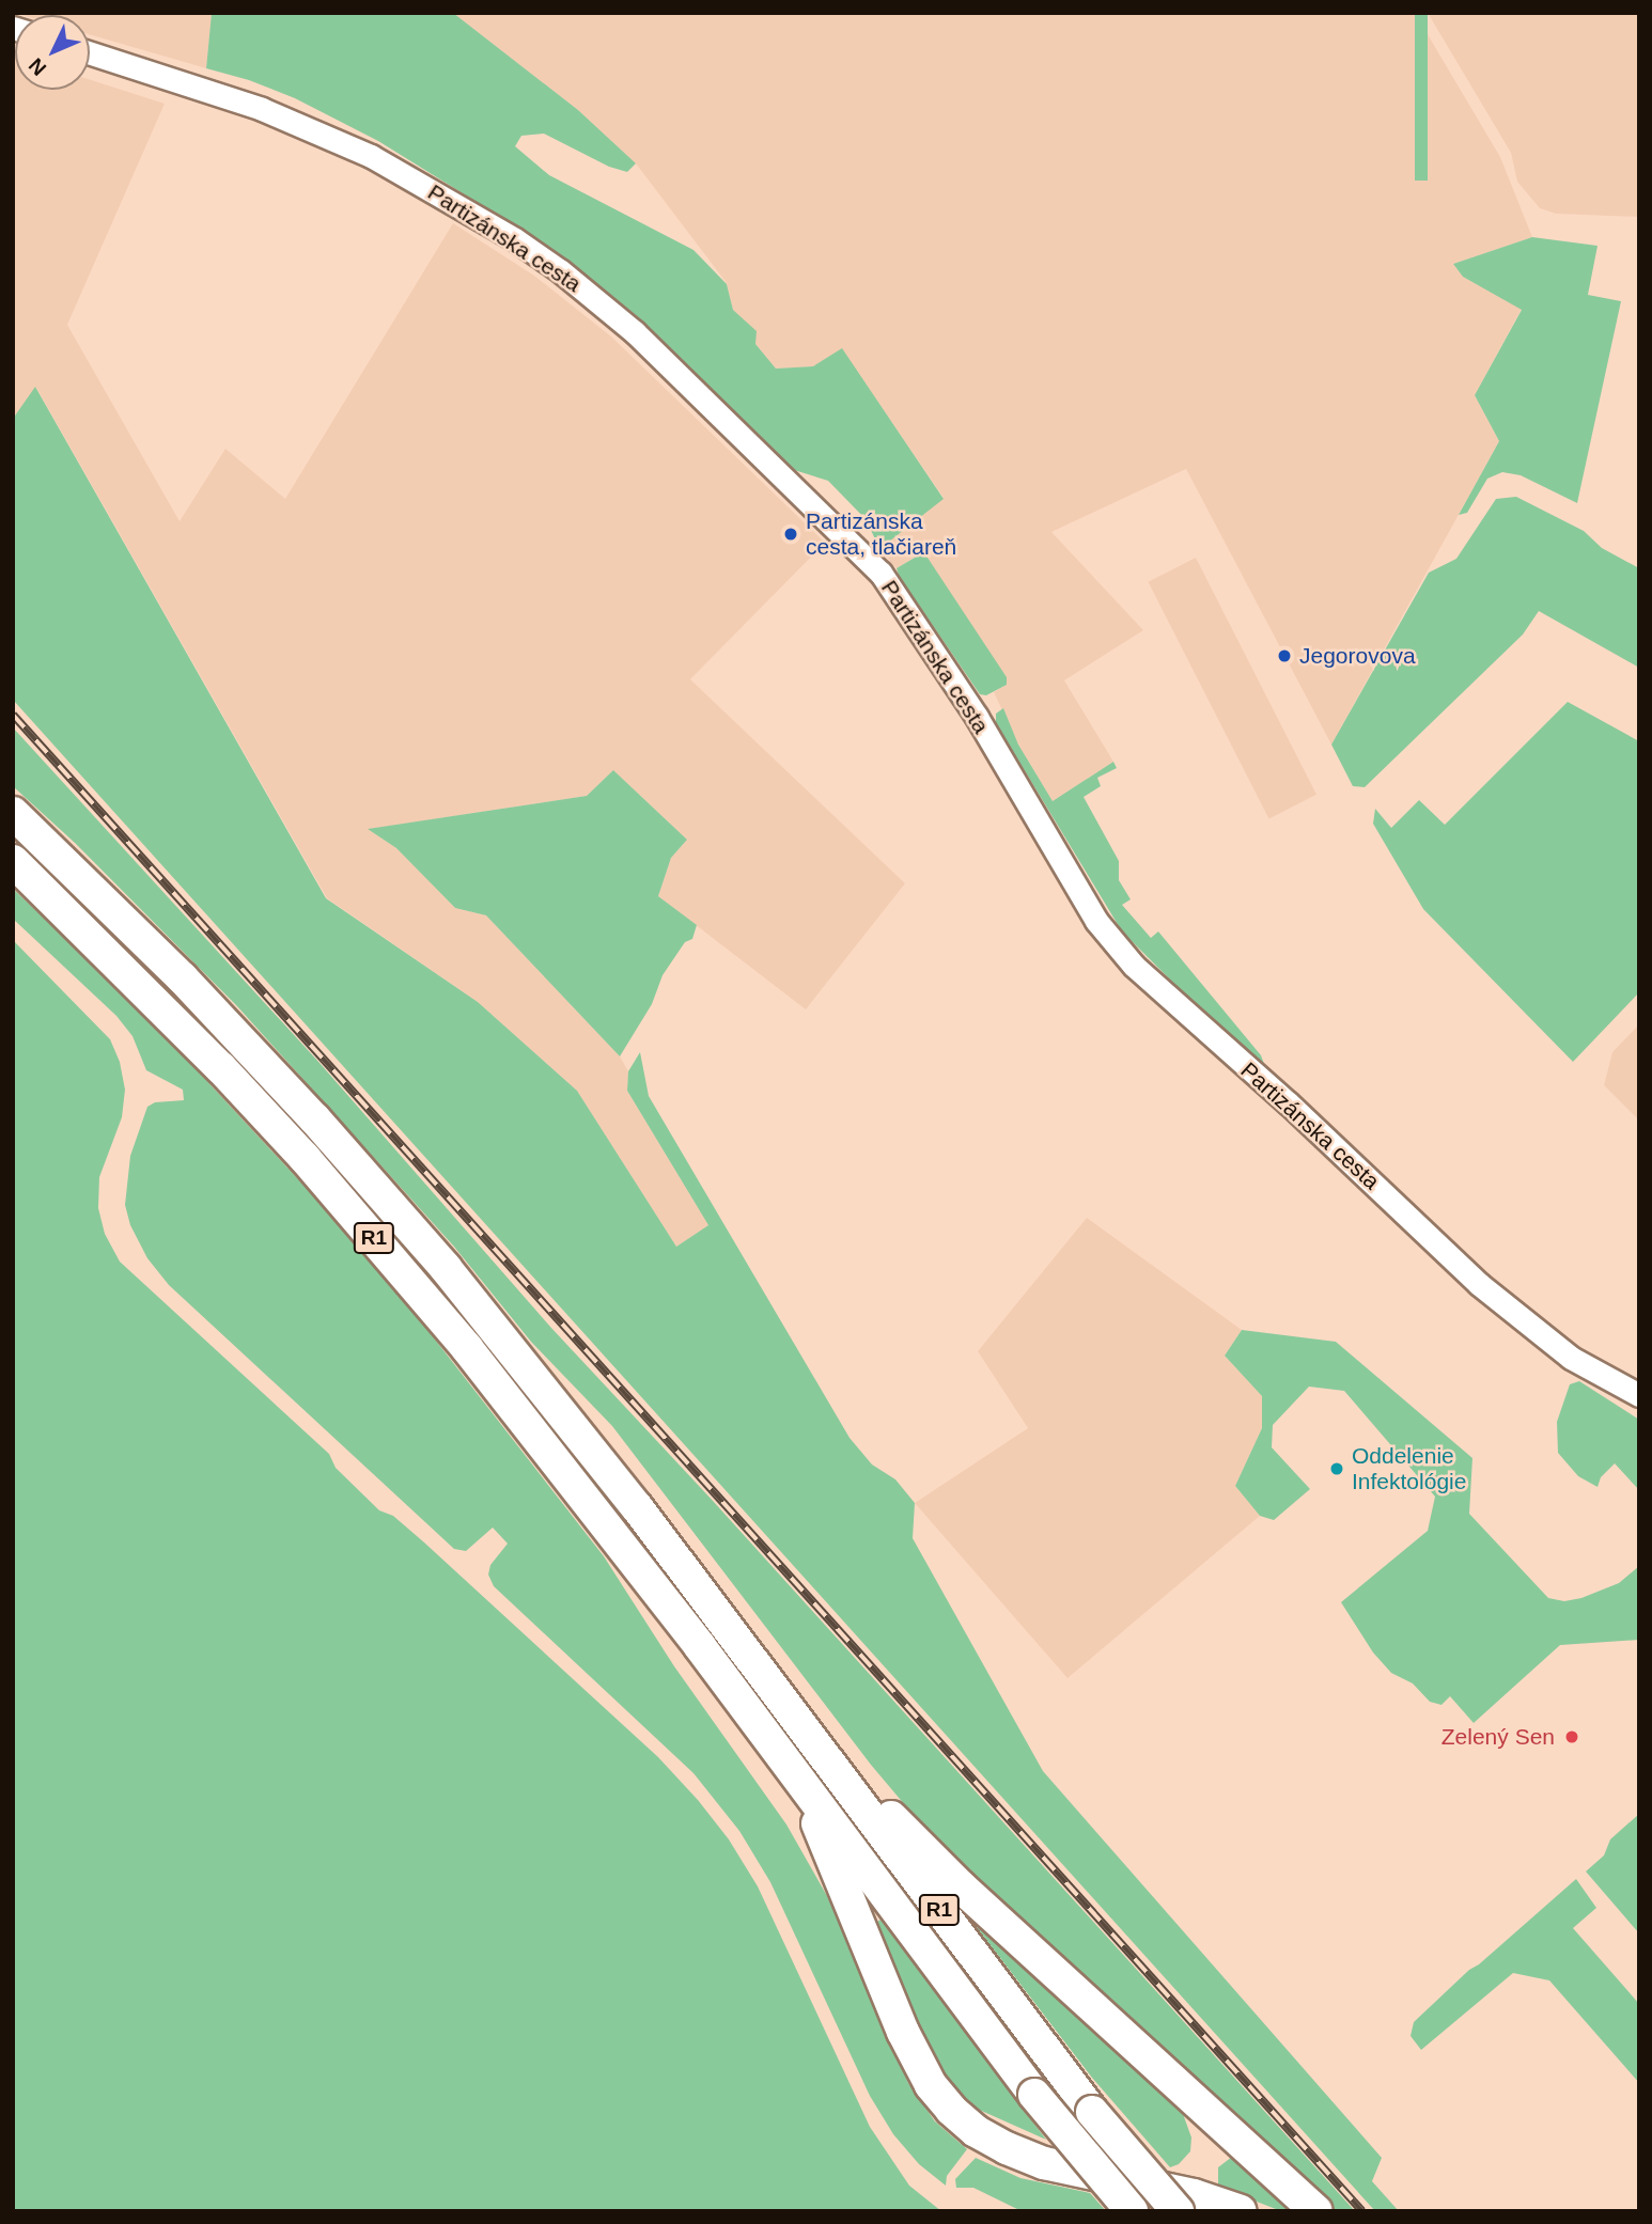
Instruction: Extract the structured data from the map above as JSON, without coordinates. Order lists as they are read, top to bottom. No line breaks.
{"streets":{"highway":["R1"],"street":["Partizánska cesta"]},"places":["Partizánska cesta, tlačiareň","Jegorovova","Oddelenie Infektológie","Zelený Sen"],"north":"bottom left"}
